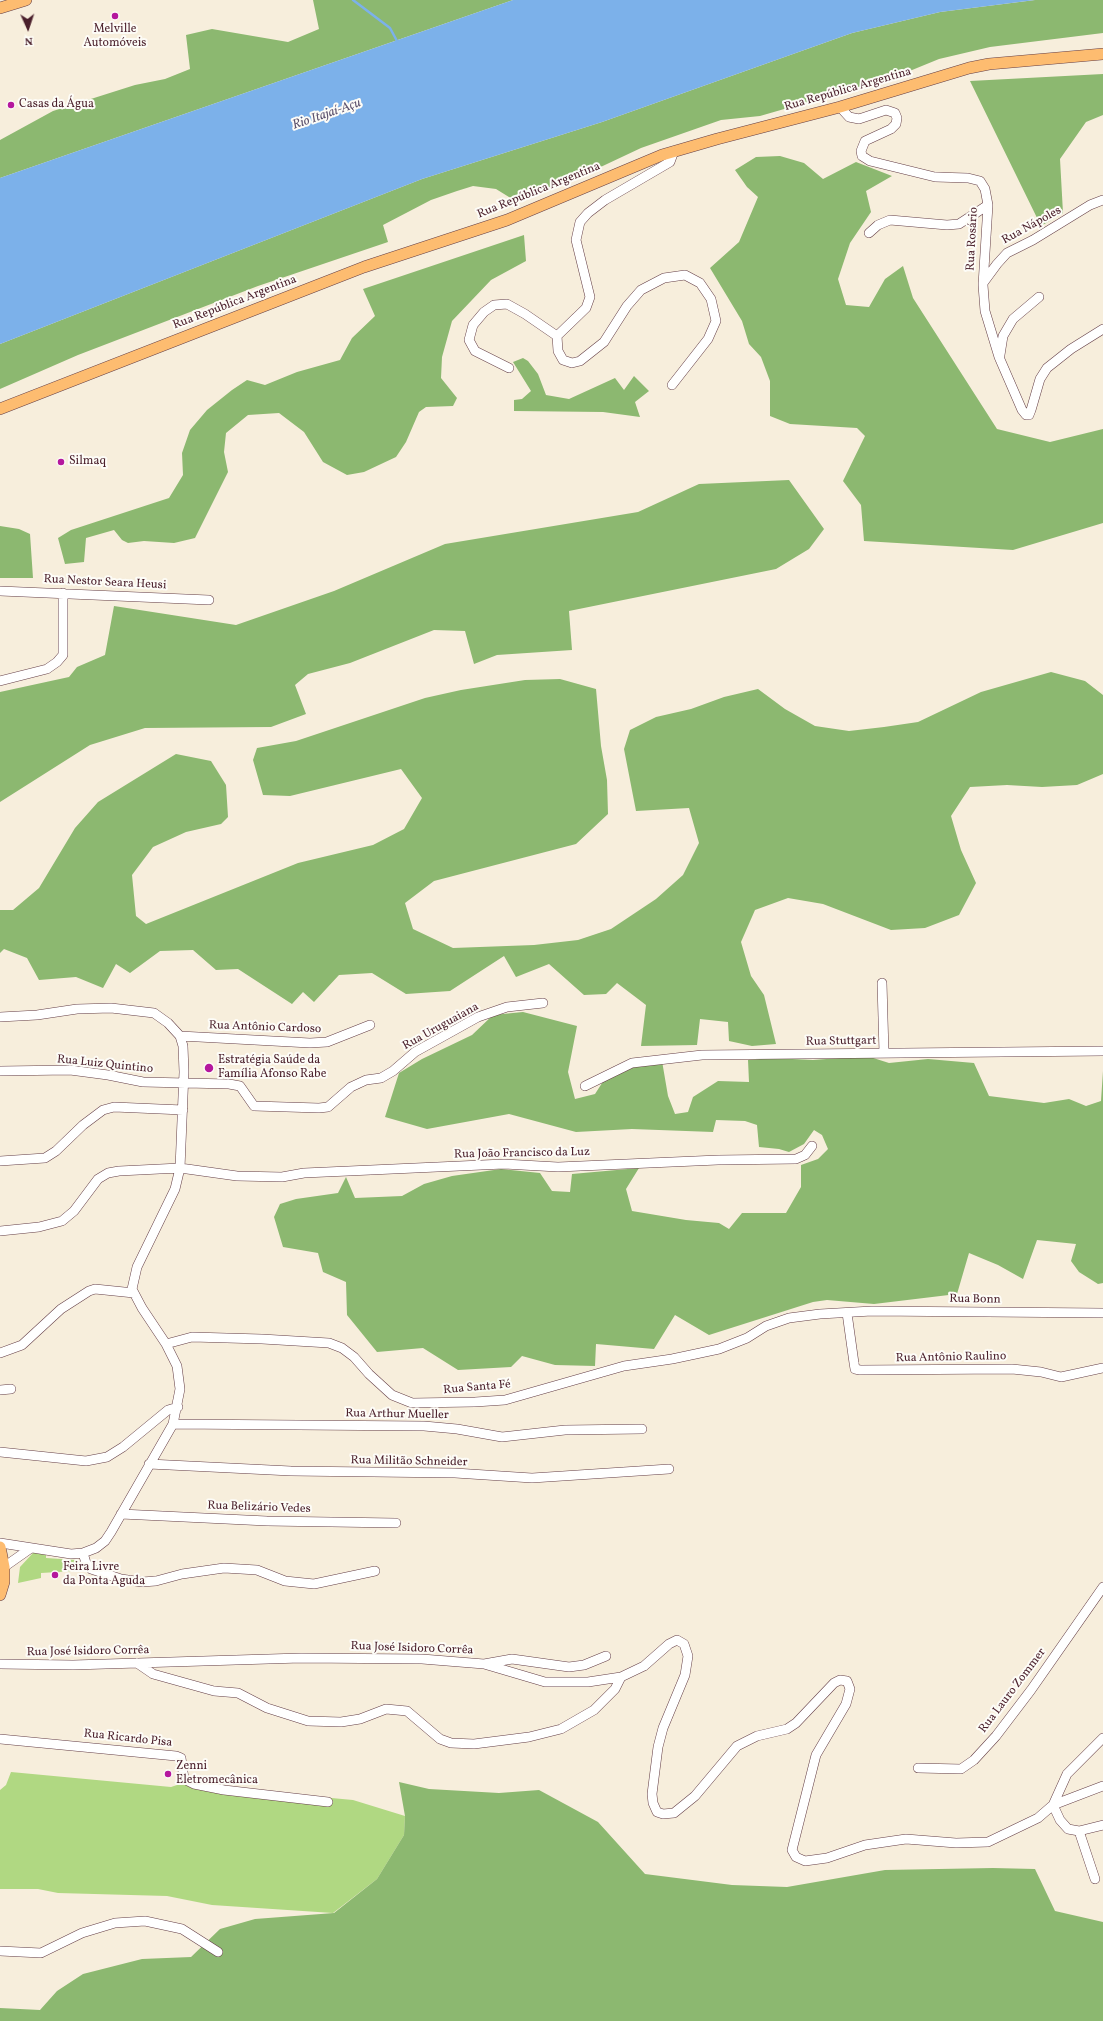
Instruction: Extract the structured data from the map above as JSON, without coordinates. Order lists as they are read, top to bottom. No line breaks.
{"streets":{"main road":["Rua República Argentina"],"street":["Rua Nápoles","Rua Rosário","Rua Nestor Seara Heusi","Rua Uruguaiana","Rua Antônio Cardoso","Rua Stuttgart","Rua Luiz Quintino","Rua João Francisco da Luz","Rua Bonn","Rua Antônio Raulino","Rua Santa Fé","Rua Arthur Mueller","Rua Militão Schneider","Rua Belizário Vedes","Rua José Isidoro Corrêa","Rua Lauro Zommer","Rua Ricardo Pisa"]},"crossings":[["Rua República Argentina","Rua Rosário"],["Rua Nápoles","Rua Rosário"],["Rua Uruguaiana","Rua Luiz Quintino"],["Rua Bonn","Rua Antônio Raulino"],["Rua Bonn","Rua Santa Fé"],["Rua Antônio Raulino","Rua Santa Fé"]],"water":["Rio Itajaí-Açu"],"places":["Melville Automóveis","Casas da Água","Silmaq","Estratégia Saúde da Família Afonso Rabe","Feira Livre da Ponta Aguda","Zenni Eletromecânica"],"north":"bottom"}
